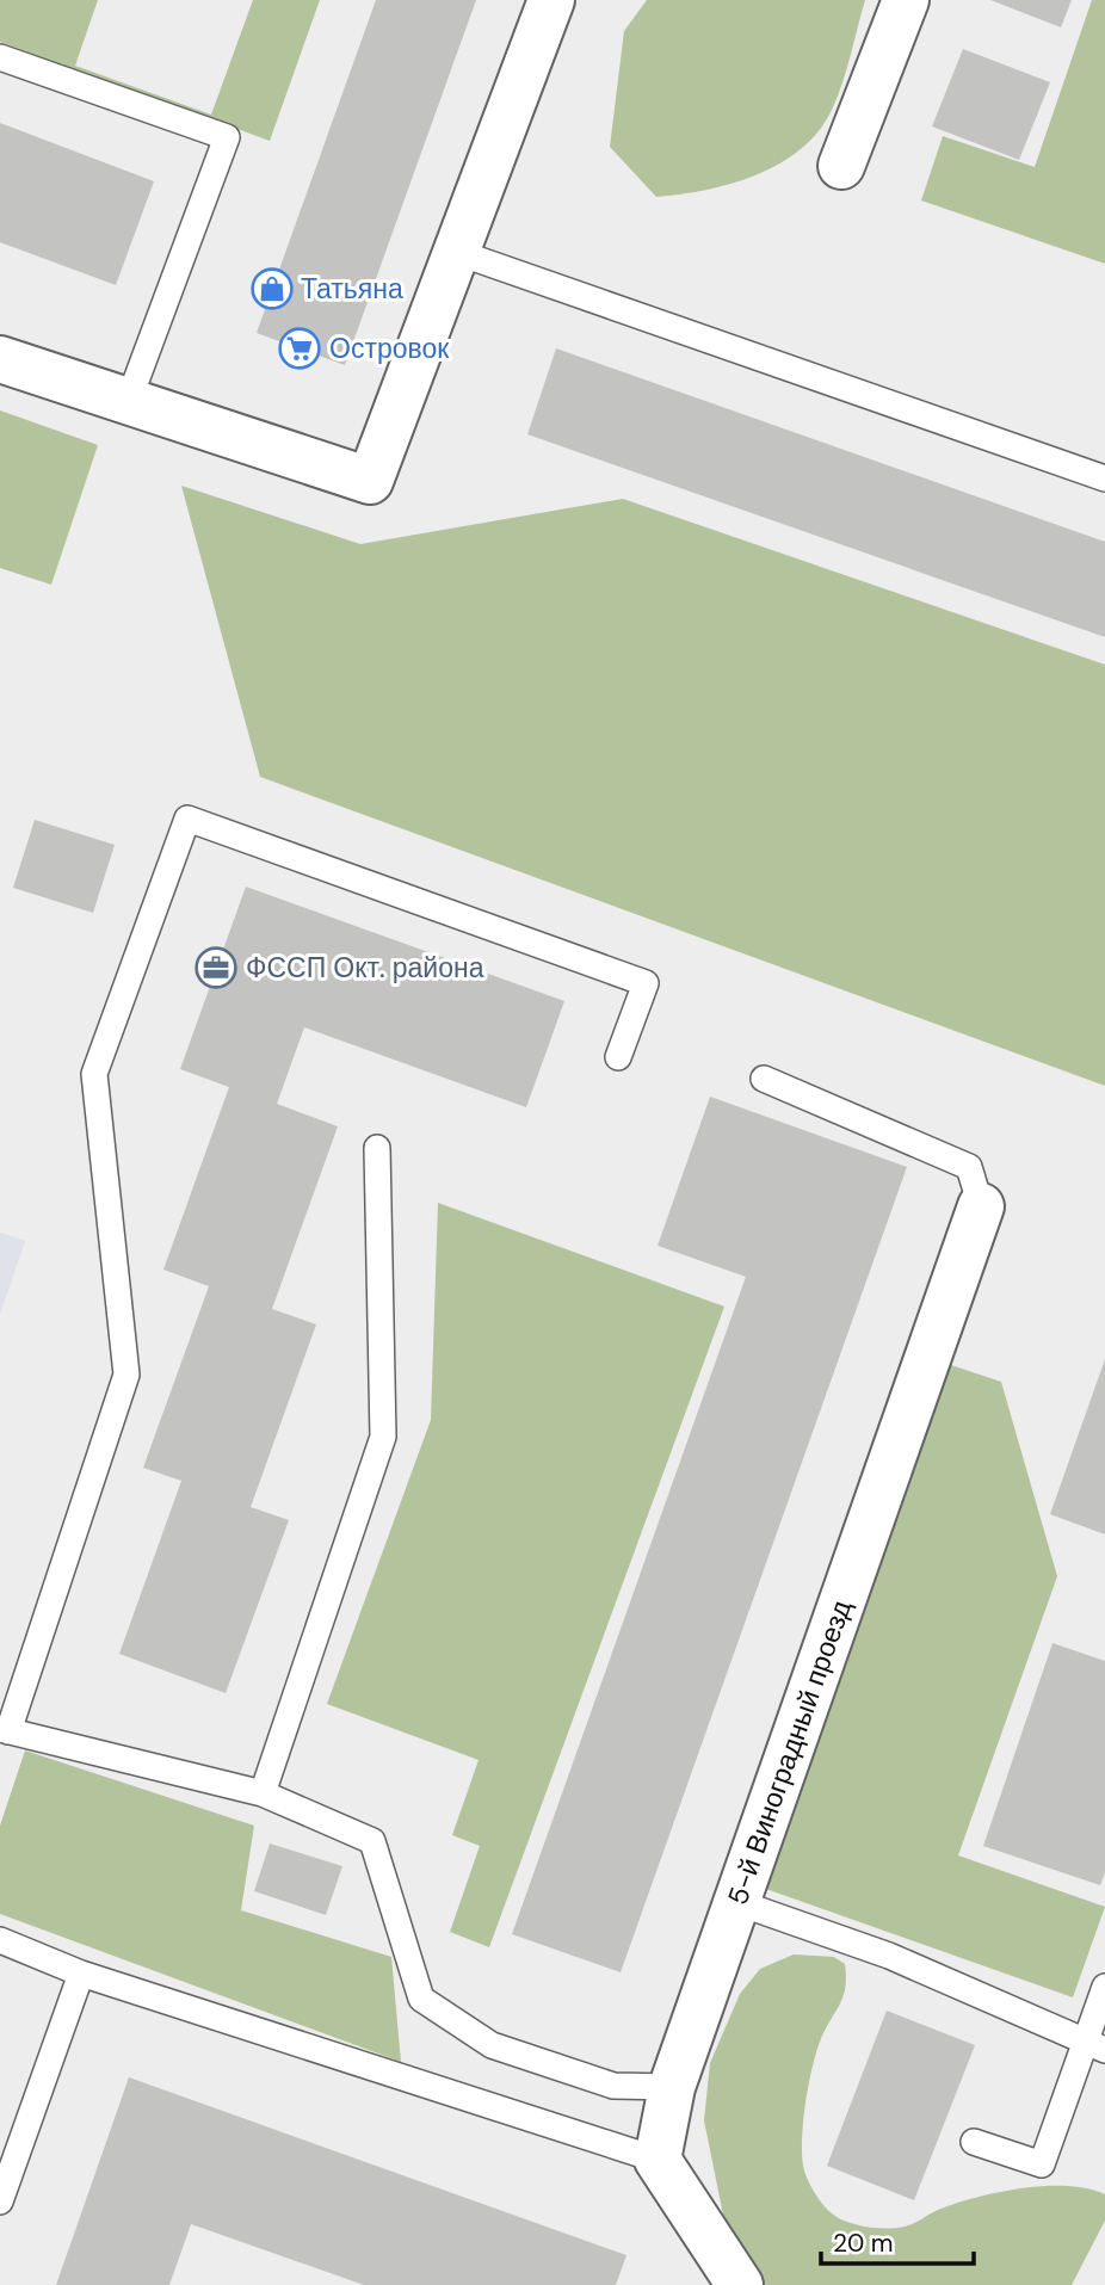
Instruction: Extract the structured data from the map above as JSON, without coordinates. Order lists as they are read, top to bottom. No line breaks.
{"streets":{"street":["5-й Виноградный проезд"]},"places":{"shop":["Татьяна"],"supermarket":["Островок"],"office":["ФССП Окт. района"]},"scale_bar":"20 m"}
